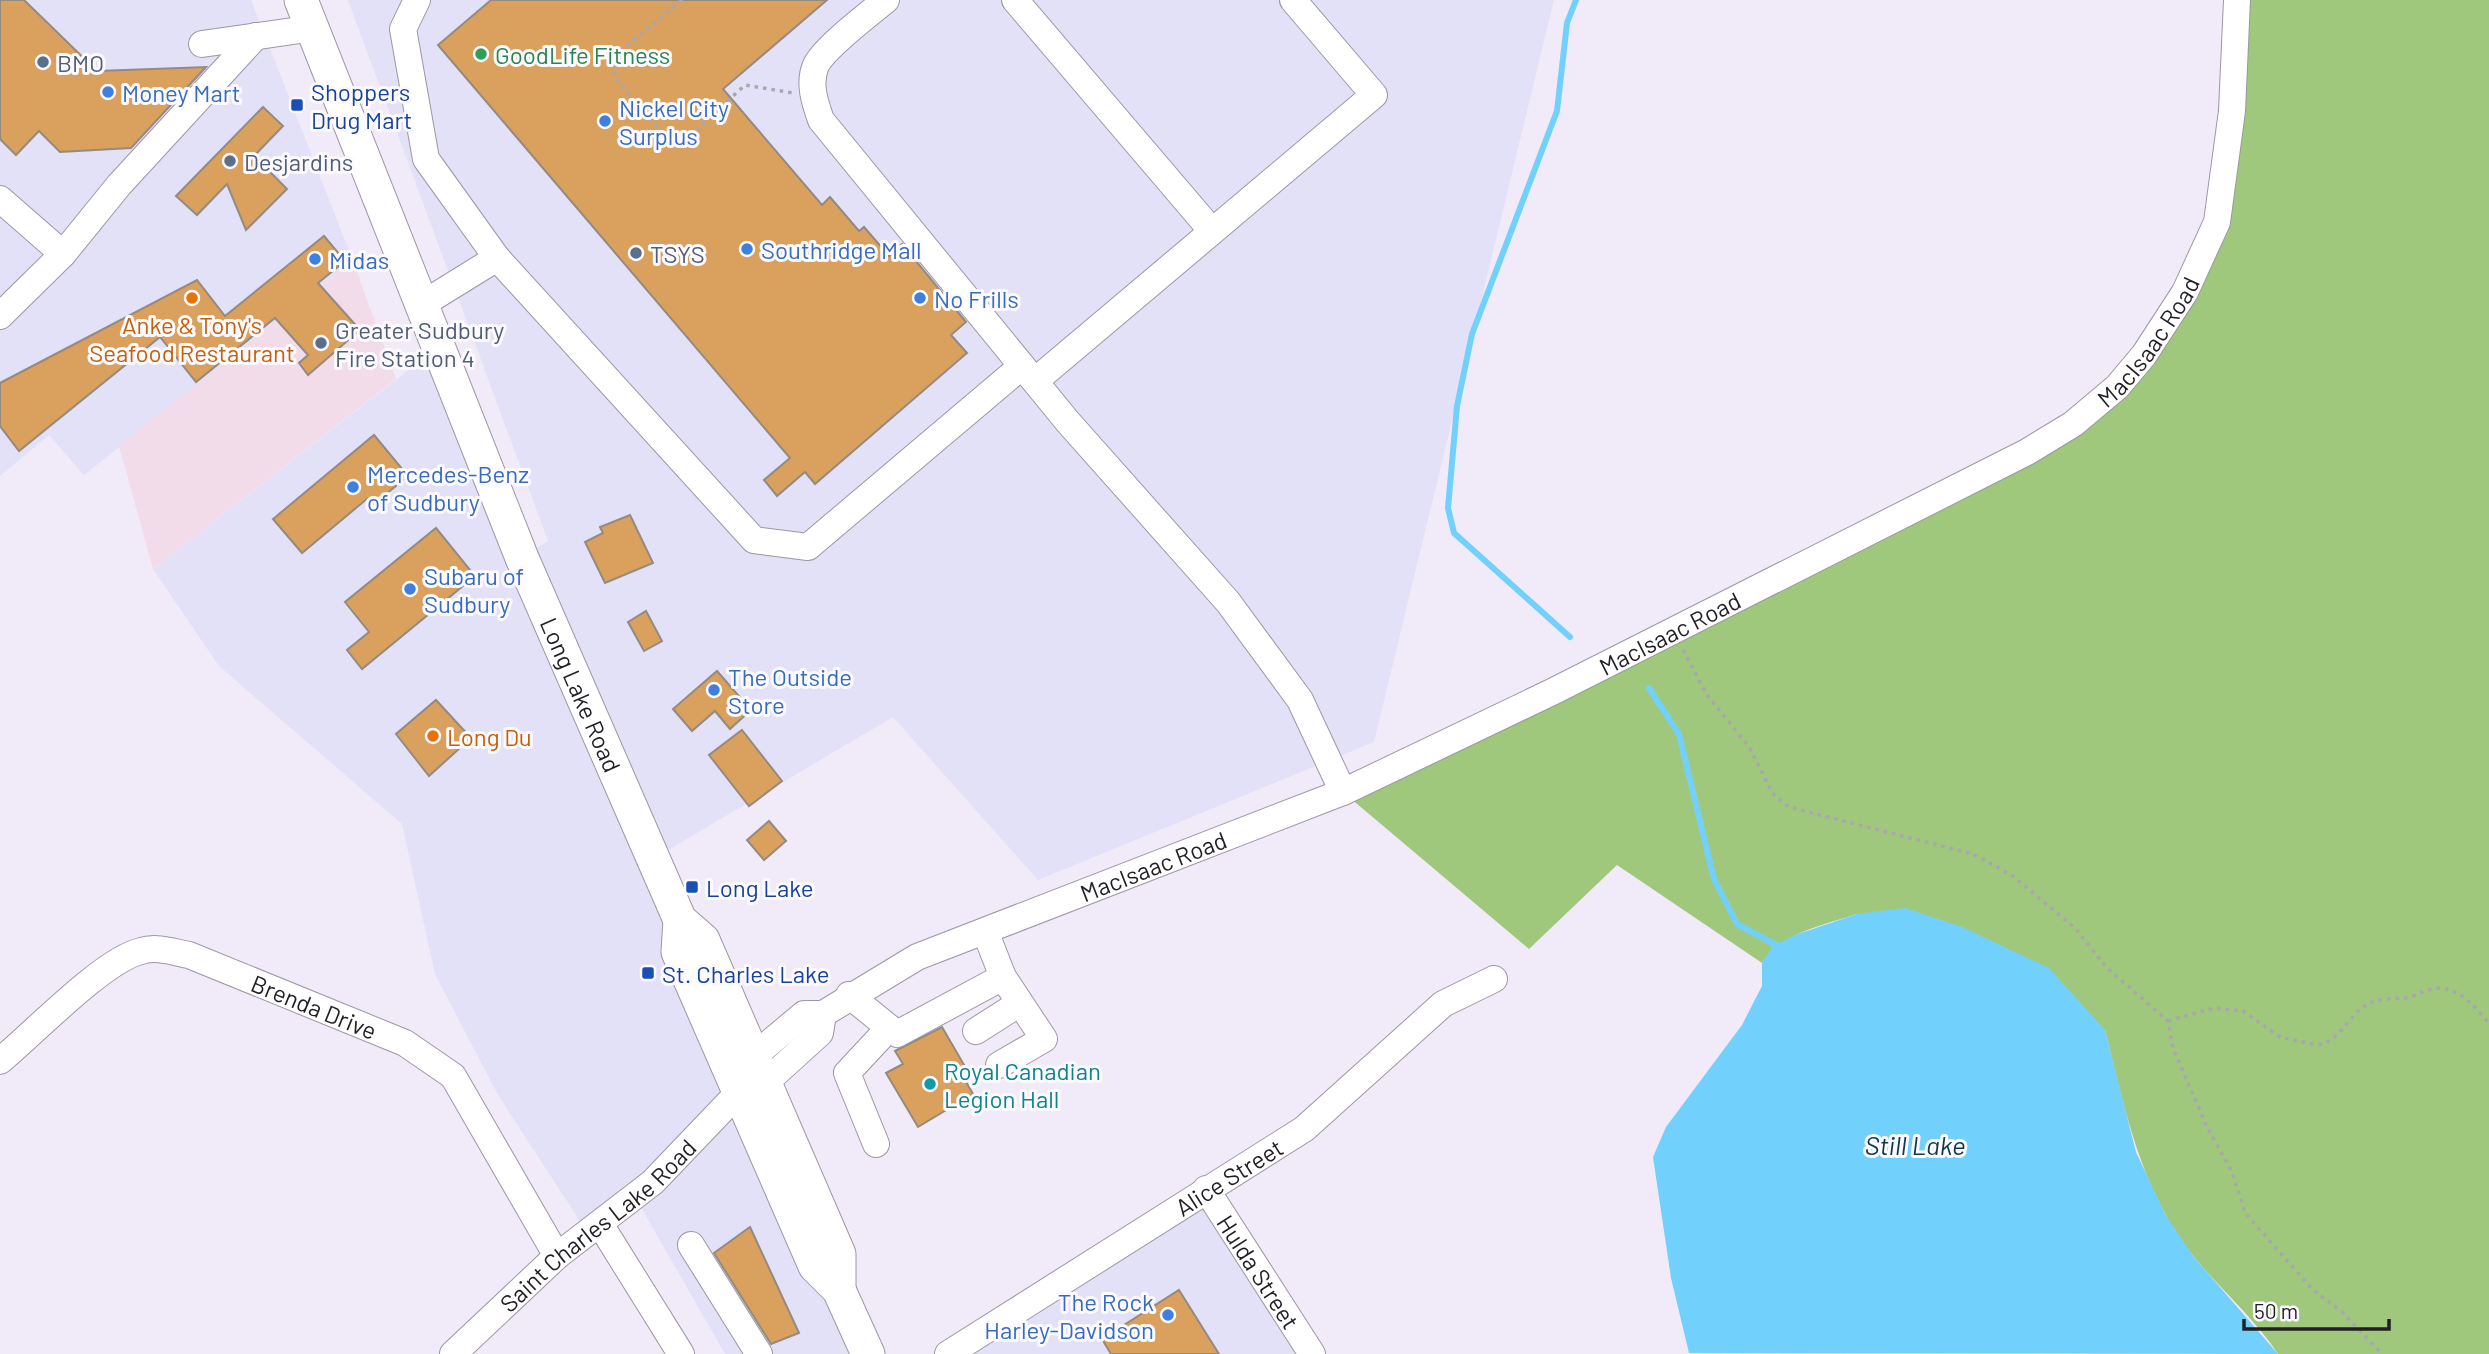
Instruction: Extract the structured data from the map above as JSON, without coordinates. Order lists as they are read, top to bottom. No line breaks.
{"streets":{"main road":["Long Lake Road"],"street":["MacIsaac Road","Brenda Drive","Alice Street","Saint Charles Lake Road","Hulda Street"]},"crossings":[["MacIsaac Road","Long Lake Road"],["MacIsaac Road","Saint Charles Lake Road"],["Long Lake Road","Saint Charles Lake Road"],["Brenda Drive","Saint Charles Lake Road"],["Alice Street","Hulda Street"]],"water":["Still Lake"],"places":{"other":["GoodLife Fitness","BMO","Money Mart","Nickel City Surplus","Desjardins","Southridge Mall","TSYS","Midas","Anke & Tony's Seafood Restaurant","No Frills","Greater Sudbury Fire Station 4","Mercedes-Benz of Sudbury","Subaru of Sudbury","The Outside Store","Long Du","Royal Canadian Legion Hall","The Rock Harley-Davidson"],"transit":["Shoppers Drug Mart","Long Lake","St. Charles Lake"]},"scale_bar":"50 m"}
